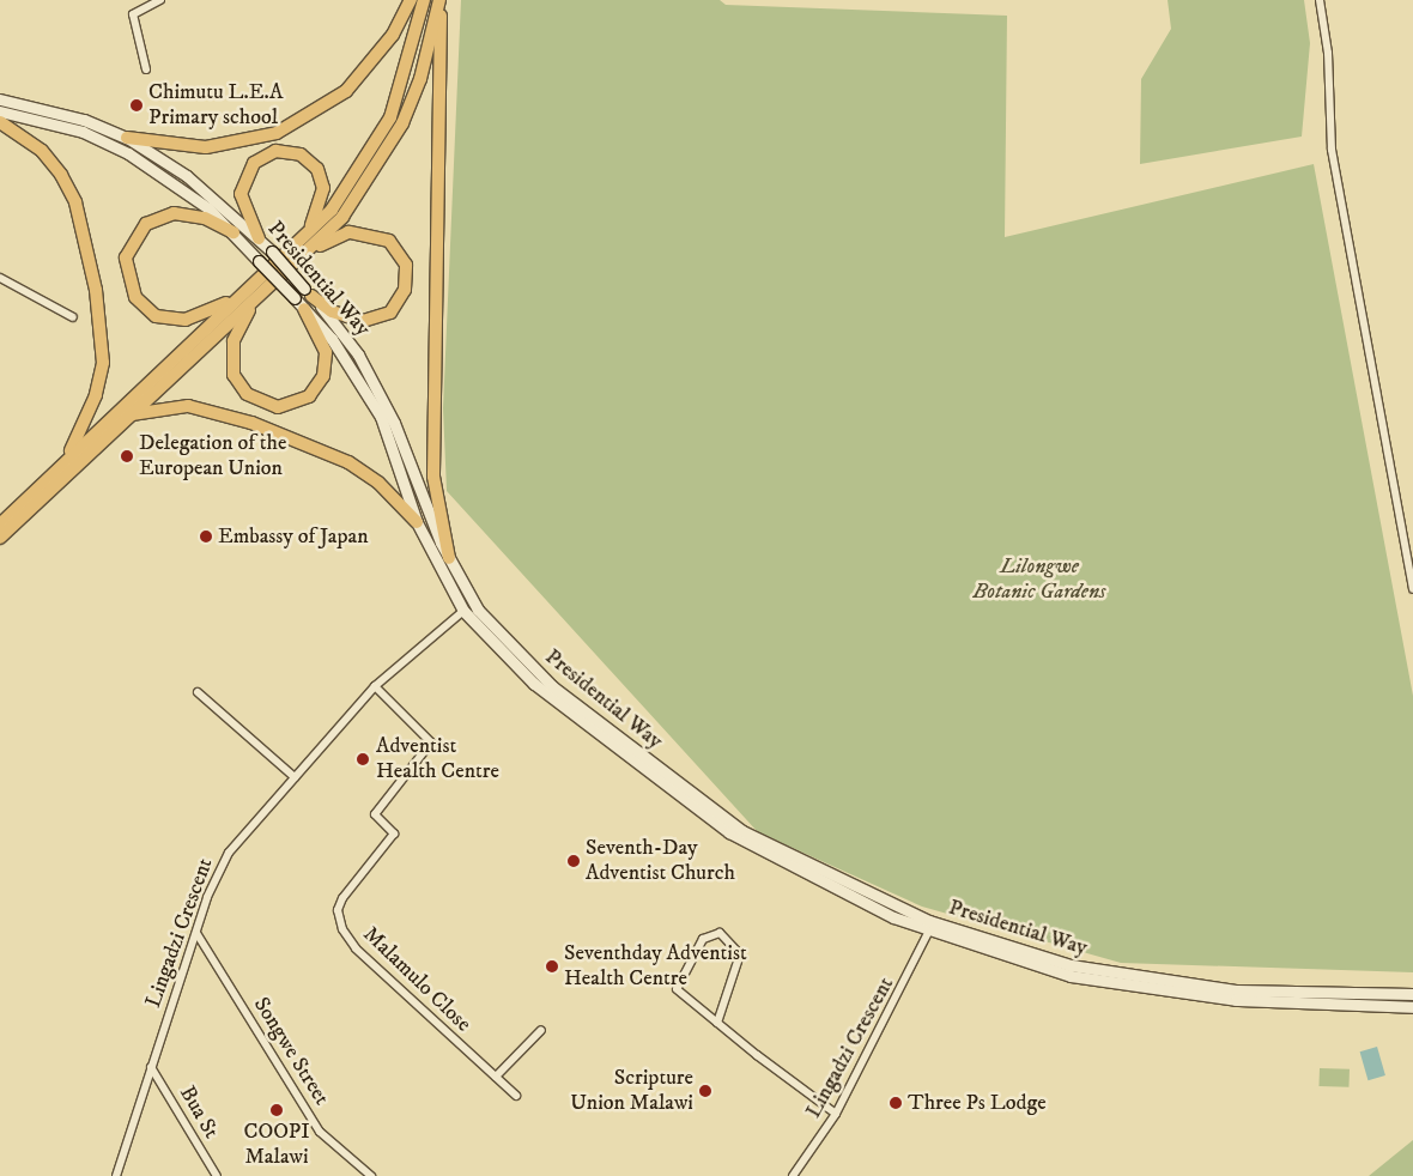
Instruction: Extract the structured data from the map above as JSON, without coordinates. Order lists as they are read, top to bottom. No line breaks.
{"streets":{"main road":["Presidential Way"],"street":["Lingadzi Crescent","Malamulo Close","Songwe Street","Bua St"]},"crossings":[["Presidential Way","Lingadzi Crescent"],["Lingadzi Crescent","Malamulo Close"],["Lingadzi Crescent","Songwe Street"],["Lingadzi Crescent","Bua St"]],"parks":["Lilongwe Botanic Gardens"],"places":["Chimutu L.E.A Primary school","Delegation of the European Union","Embassy of Japan","Adventist Health Centre","Seventh-Day Adventist Church","Seventhday Adventist Health Centre","Scripture Union Malawi","Three Ps Lodge","COOPI Malawi"]}
